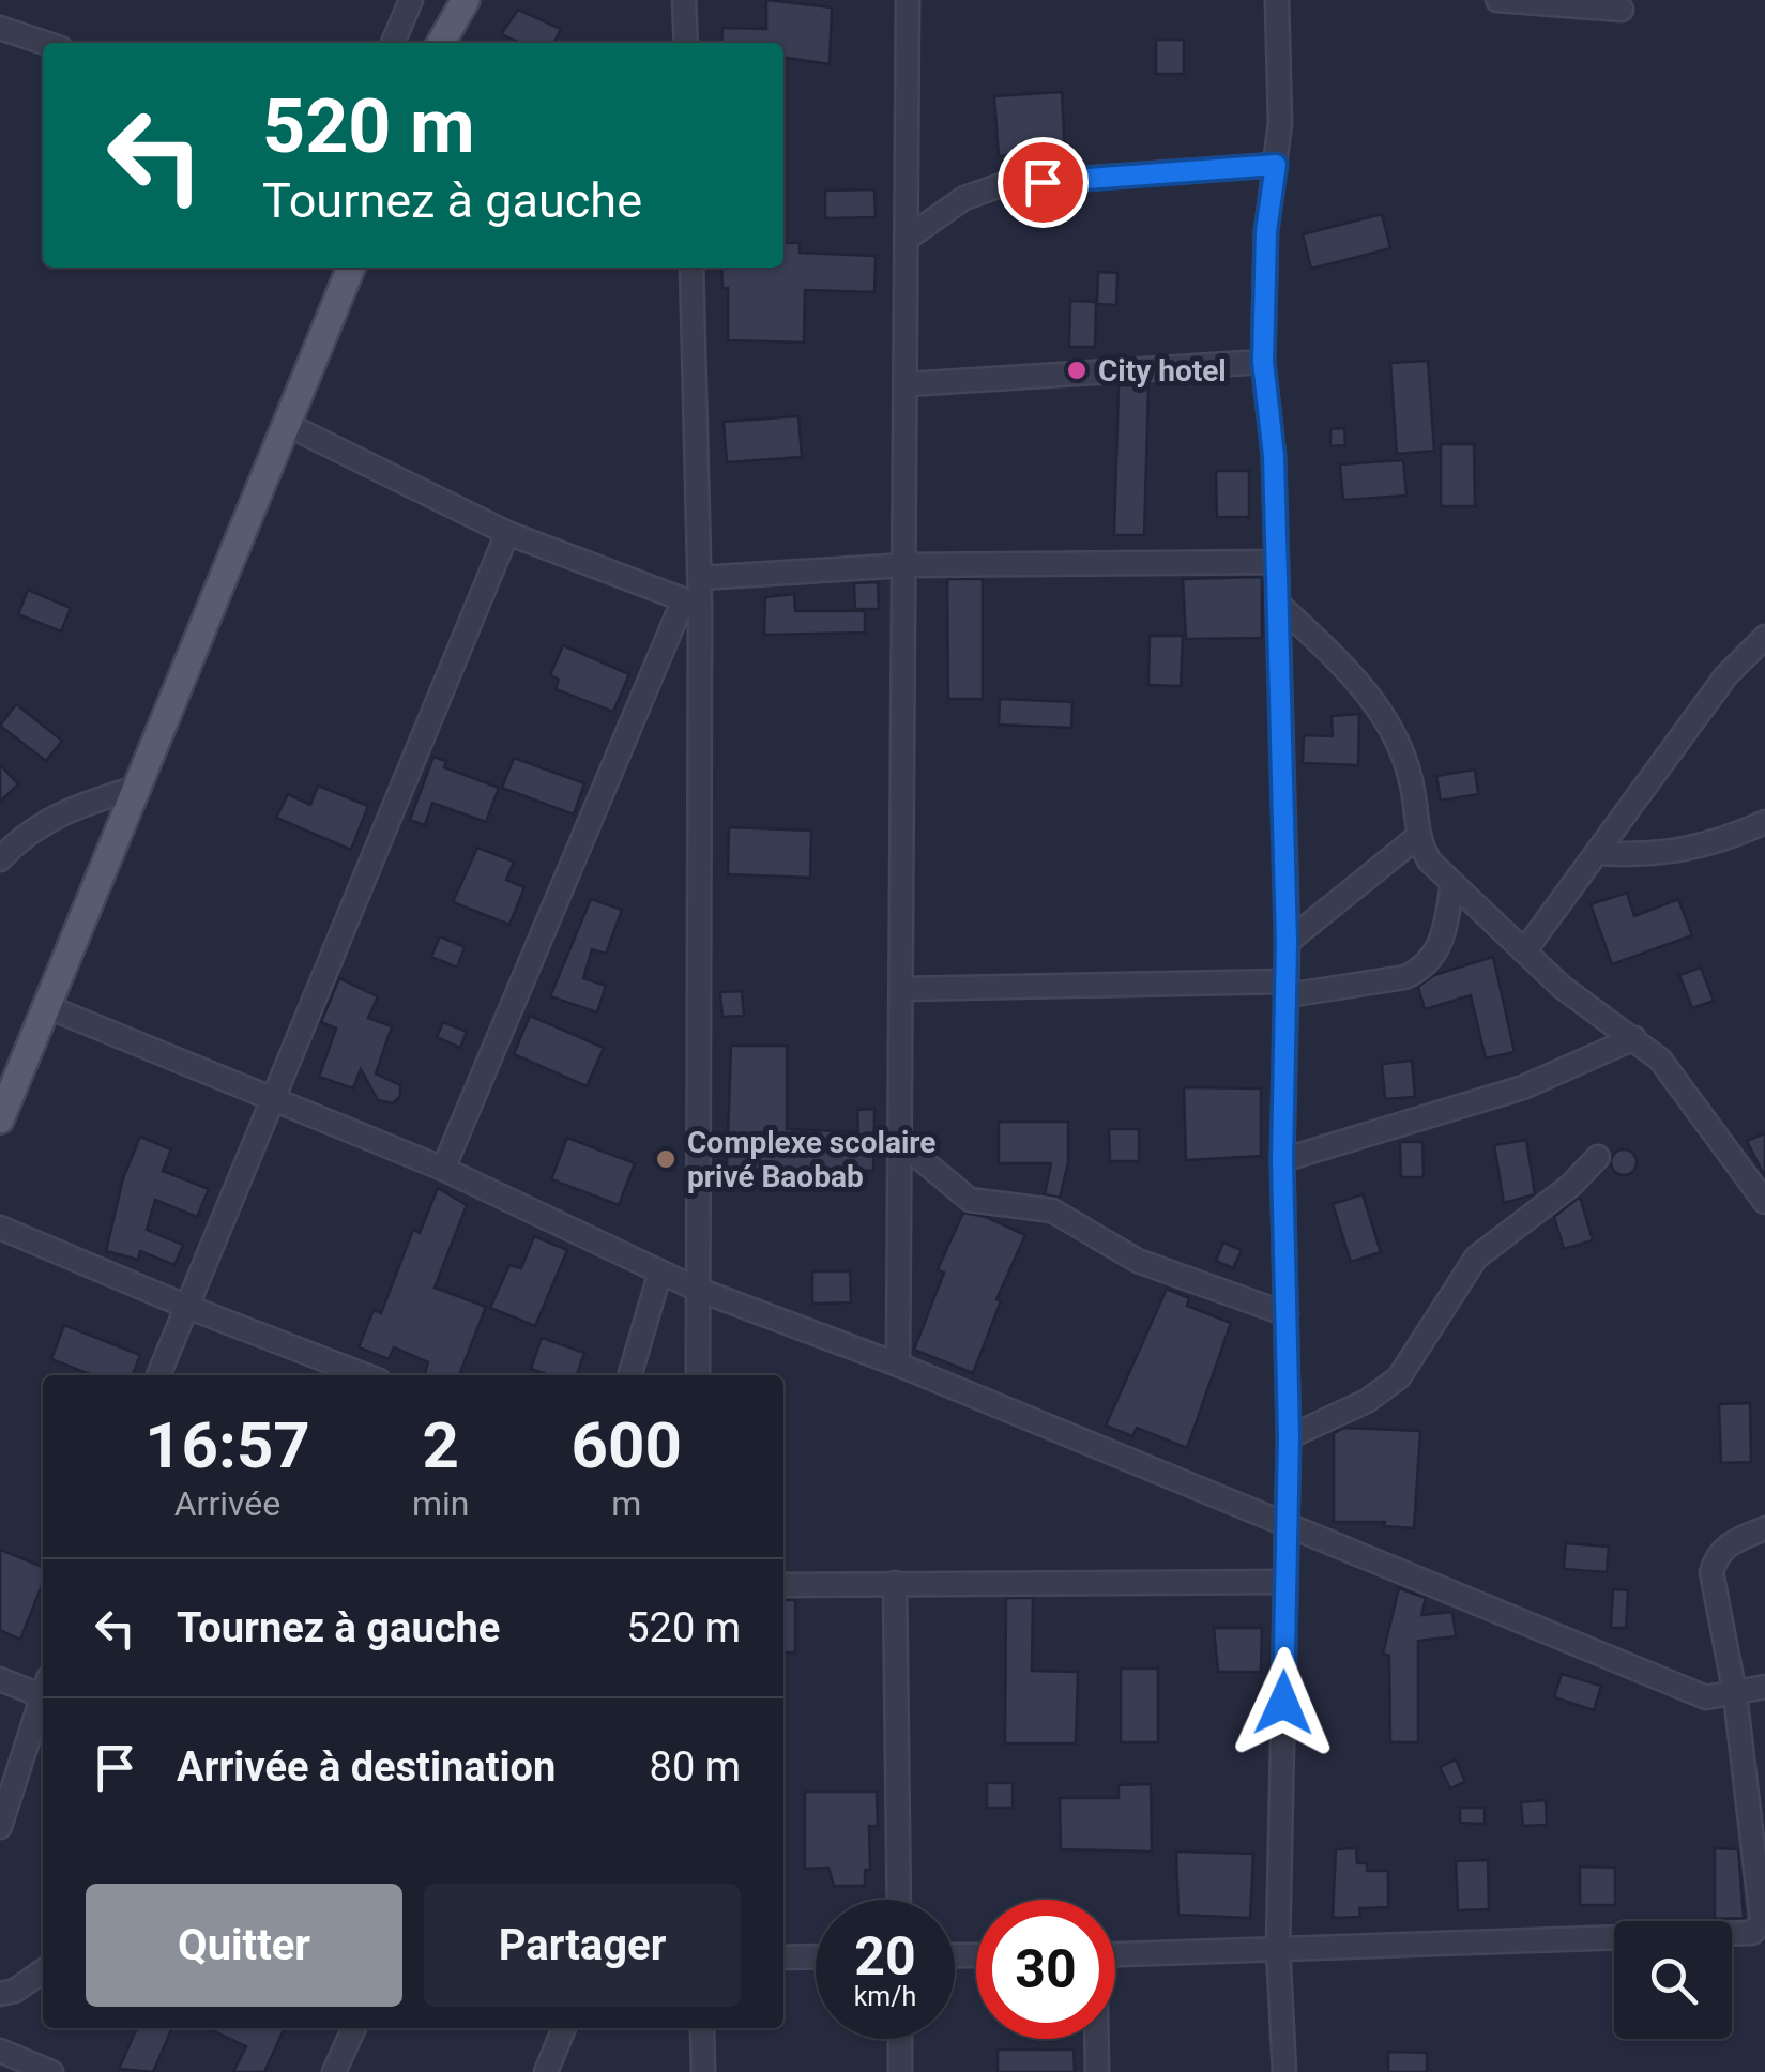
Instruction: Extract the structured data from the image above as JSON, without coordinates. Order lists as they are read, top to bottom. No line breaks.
{"places":["City hotel","Complexe scolaire privé Baobab"],"page":{"turn":["520 m","Tournez à gauche"],"eta":["16:57","Arrivée","2","min","600","m"],"list":[{"name":"Tournez à gauche","value":"520 m"},{"name":"Arrivée à destination","value":"80 m"}],"buttons":["Quitter","Partager"],"speed":"20 km/h","limit":"30"}}
